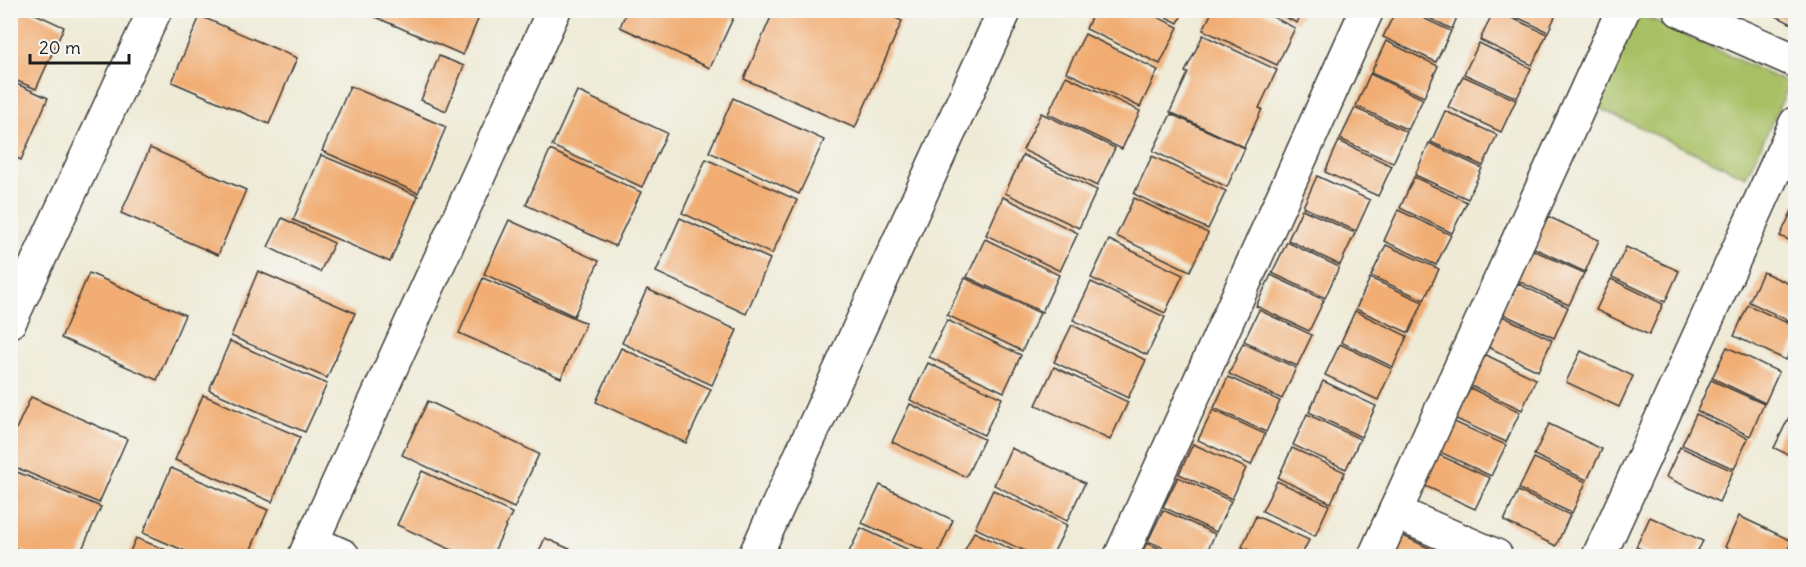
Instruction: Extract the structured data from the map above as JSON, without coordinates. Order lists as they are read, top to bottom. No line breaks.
{"scale_bar":"20 m"}
